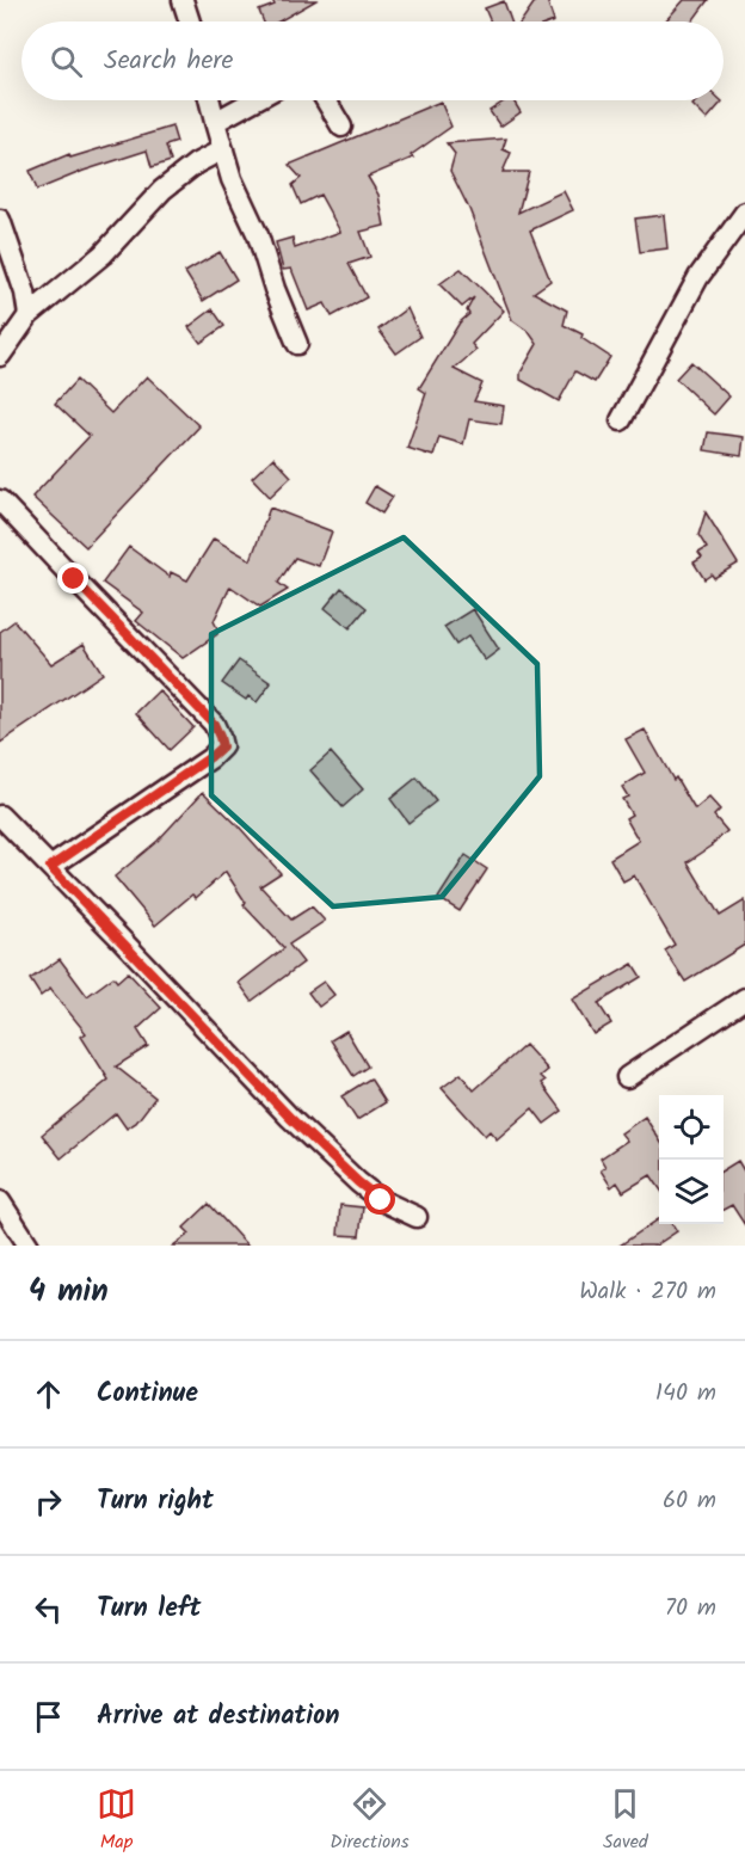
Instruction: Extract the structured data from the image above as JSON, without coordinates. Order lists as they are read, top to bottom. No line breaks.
{"page":{"search":"Search here","heading":["4 min","Walk · 270 m"],"list":[["Continue","140 m"],["Turn right","60 m"],["Turn left","70 m"],"Arrive at destination"],"nav":["Map","Directions","Saved"]}}
